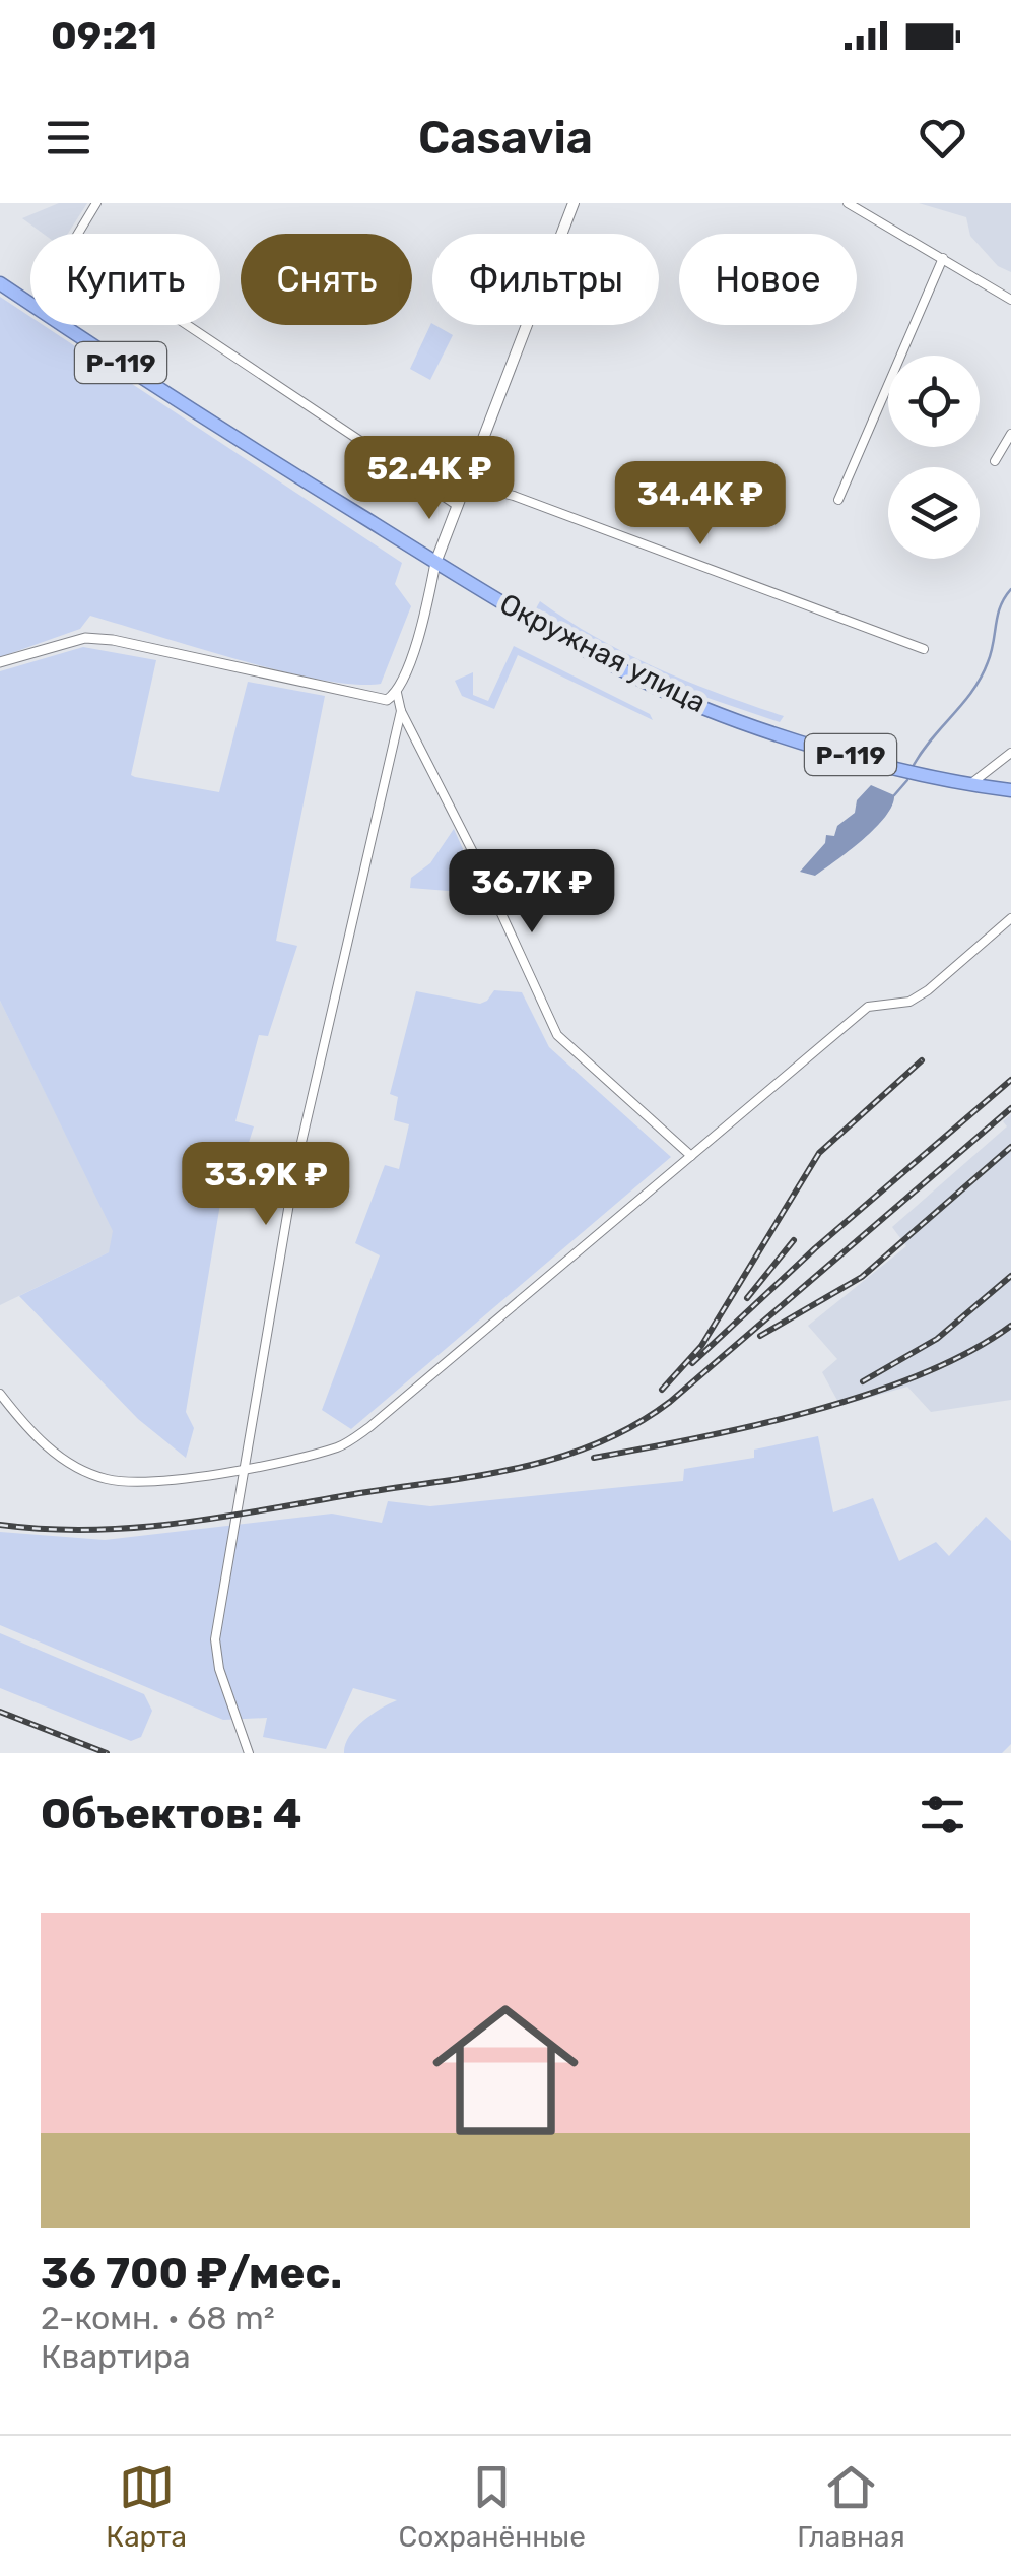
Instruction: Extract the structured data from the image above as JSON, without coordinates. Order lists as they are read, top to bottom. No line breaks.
{"streets":{"highway":["Р-119","Окружная улица"]},"crossings":[["Р-119","Окружная улица"]],"page":{"status":"09:21","header":"Casavia","chip":["Купить","Снять","Фильтры","Новое"],"price":["52.4K ₽","34.4K ₽","36.7K ₽","33.9K ₽"],"heading":"Объектов: 4","list":[{"name":"36 700 ₽/мес.","note":"2-комн. · 68 m² · Квартира"}],"tabs":["Карта","Сохранённые","Главная"]}}
